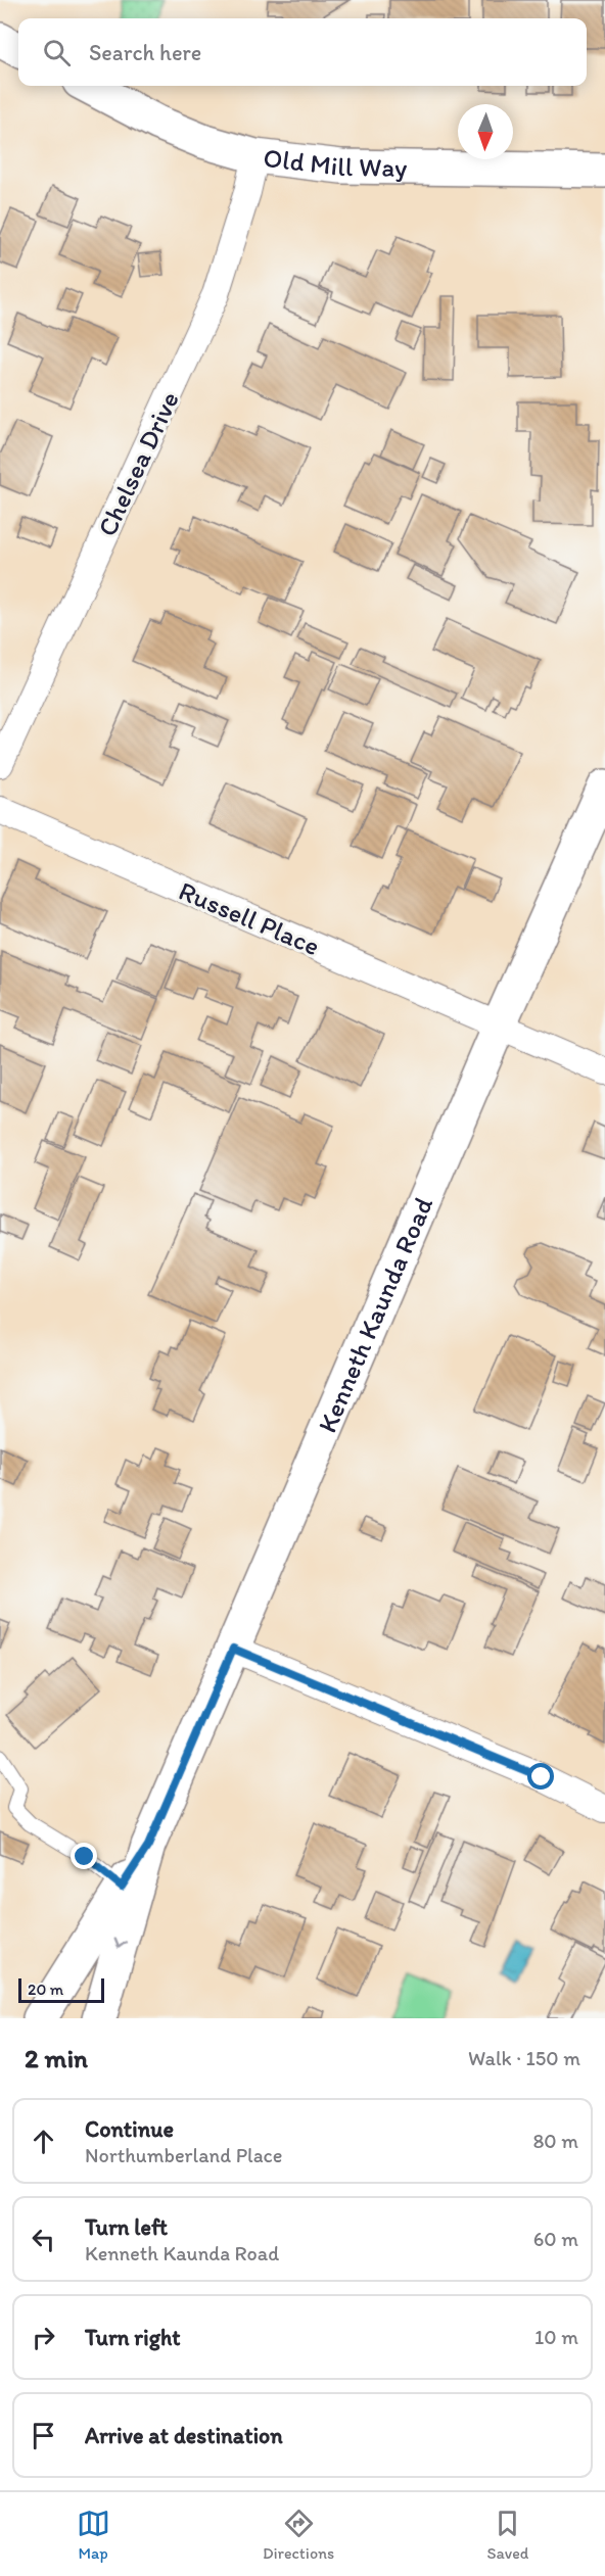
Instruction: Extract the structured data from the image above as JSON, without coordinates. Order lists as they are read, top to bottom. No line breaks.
{"streets":{"main road":["Old Mill Way","Kenneth Kaunda Road"],"street":["Chelsea Drive","Russell Place"]},"crossings":[["Old Mill Way","Chelsea Drive"],["Russell Place","Kenneth Kaunda Road"]],"scale_bar":"20 m","north":"bottom","page":{"search":"Search here","scale":"20 m","heading":["2 min","Walk · 150 m"],"list":[["Continue","Northumberland Place","80 m"],["Turn left","Kenneth Kaunda Road","60 m"],["Turn right","10 m"],"Arrive at destination"],"nav":["Map","Directions","Saved"]}}
